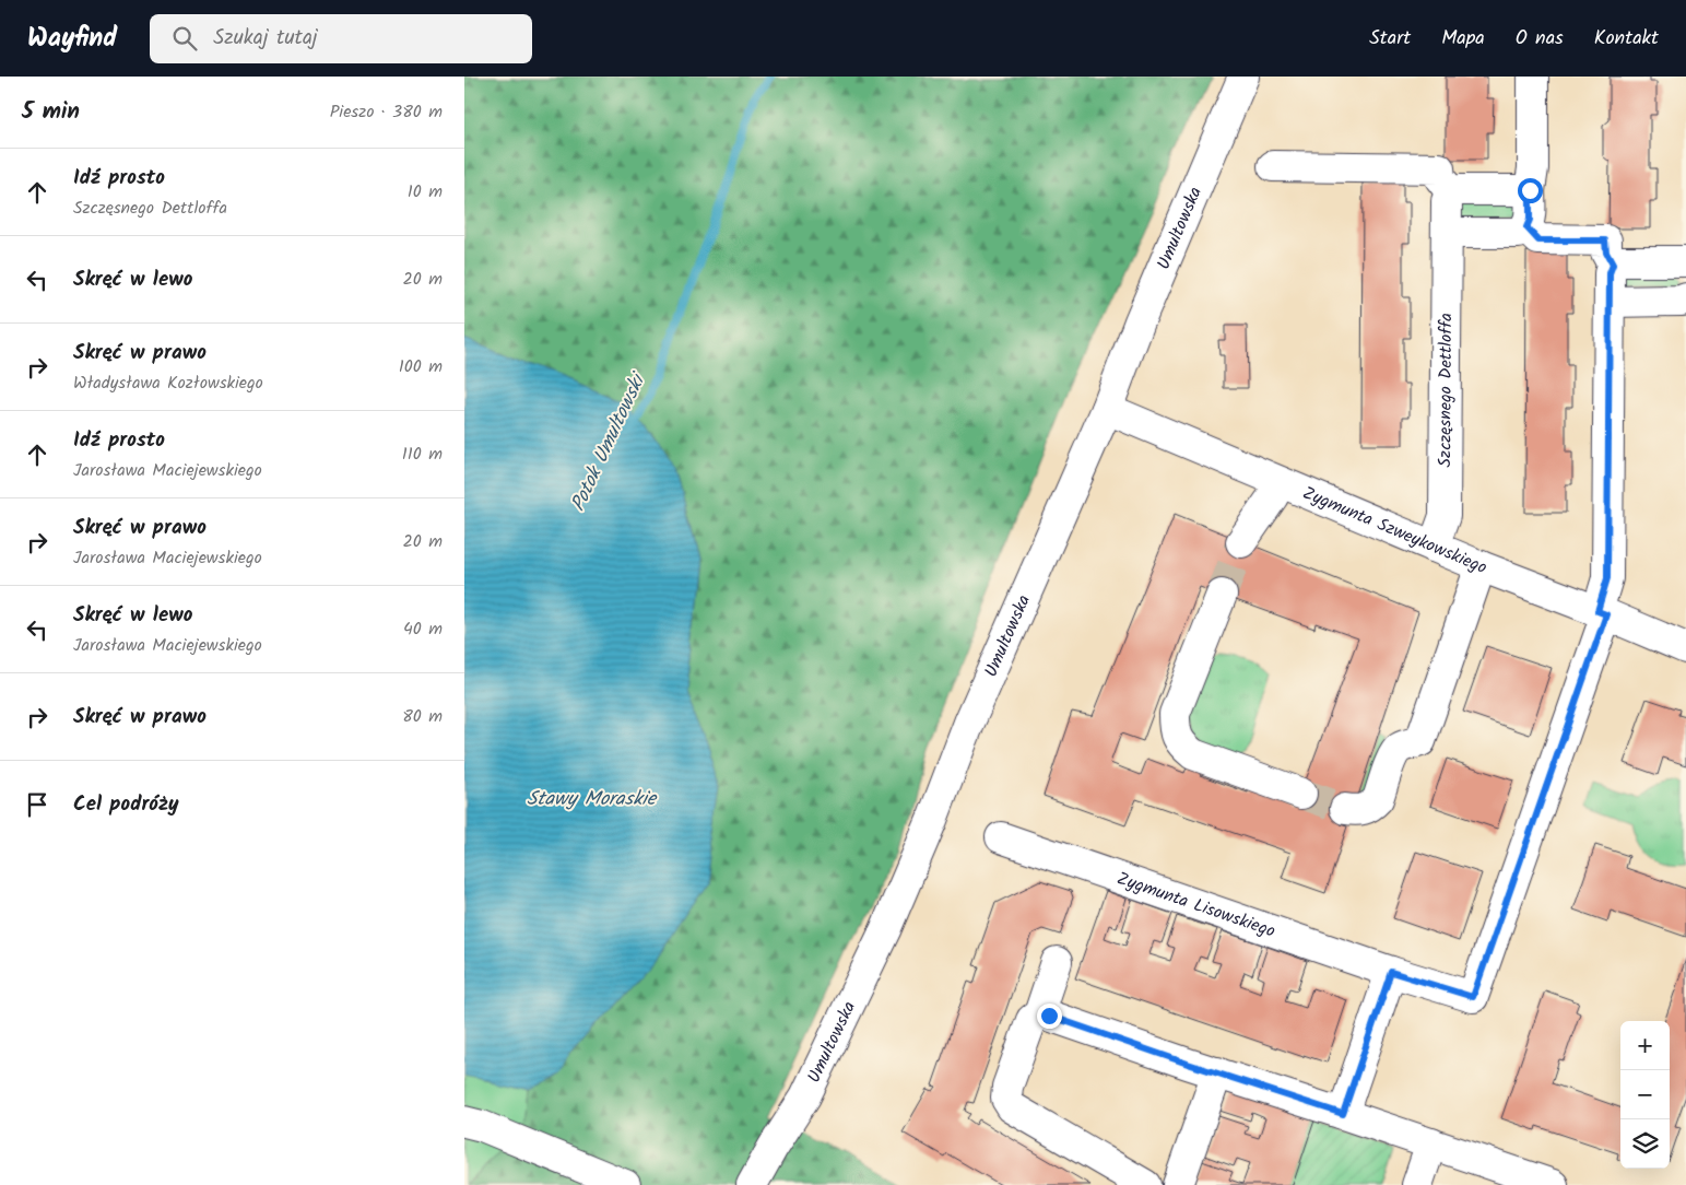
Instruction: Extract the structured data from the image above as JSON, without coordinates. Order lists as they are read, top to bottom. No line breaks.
{"streets":{"street":["Umultowska","Szczęsnego Dettloffa","Zygmunta Szweykowskiego","Zygmunta Lisowskiego"]},"crossings":[["Umultowska","Zygmunta Szweykowskiego"],["Szczęsnego Dettloffa","Zygmunta Szweykowskiego"],["Zygmunta Szweykowskiego","Zygmunta Lisowskiego"]],"water":["Potok Umultowski","Stawy Moraskie"],"page":{"header":"Wayfind","search":"Szukaj tutaj","nav":["Start","Mapa","O nas","Kontakt"],"heading":["5 min","Pieszo · 380 m"],"list":[["Idź prosto","Szczęsnego Dettloffa","10 m"],["Skręć w lewo","20 m"],["Skręć w prawo","Władysława Kozłowskiego","100 m"],["Idź prosto","Jarosława Maciejewskiego","110 m"],["Skręć w prawo","Jarosława Maciejewskiego","20 m"],["Skręć w lewo","Jarosława Maciejewskiego","40 m"],["Skręć w prawo","80 m"],"Cel podróży"],"map_buttons":["+","−"]}}
